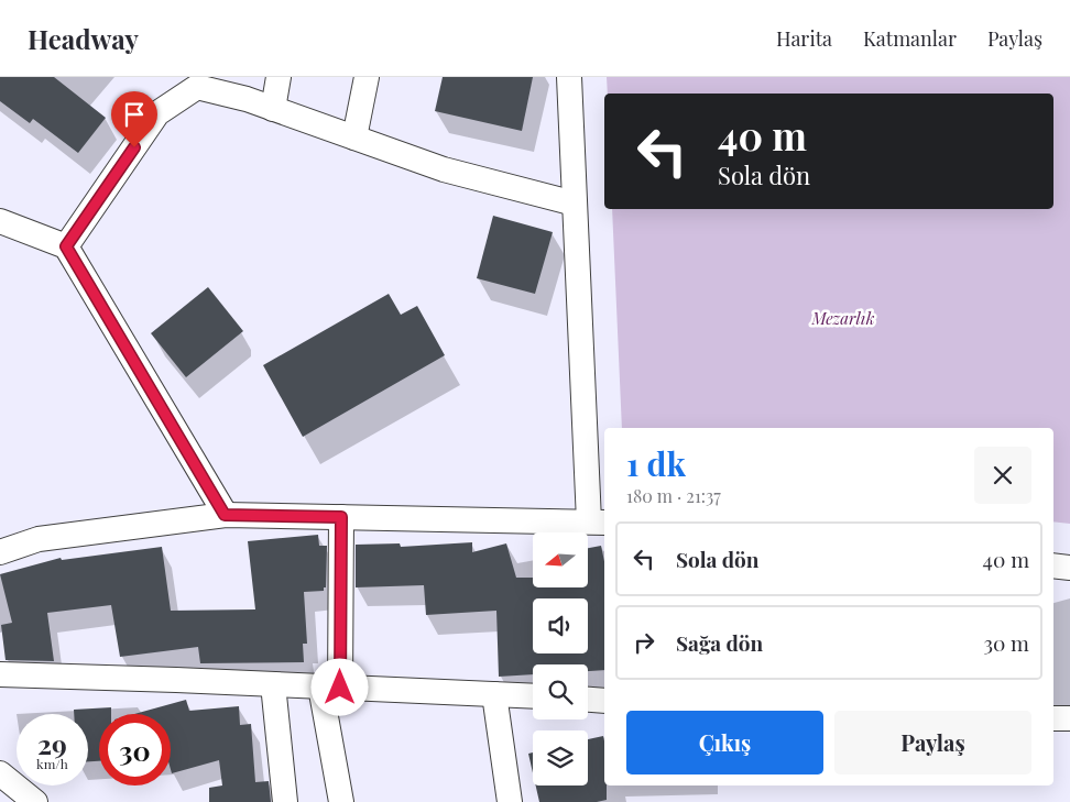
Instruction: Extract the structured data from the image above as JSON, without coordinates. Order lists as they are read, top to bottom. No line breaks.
{"parks":["Mezarlık"],"north":"left","page":{"header":"Headway","nav":["Harita","Katmanlar","Paylaş"],"turn":["40 m","Sola dön"],"heading":["1 dk","180 m · 21:37"],"list":[{"name":"Sola dön","value":"40 m"},{"name":"Sağa dön","value":"30 m"}],"buttons":["Çıkış","Paylaş"],"speed":"29 km/h","limit":"30"}}
